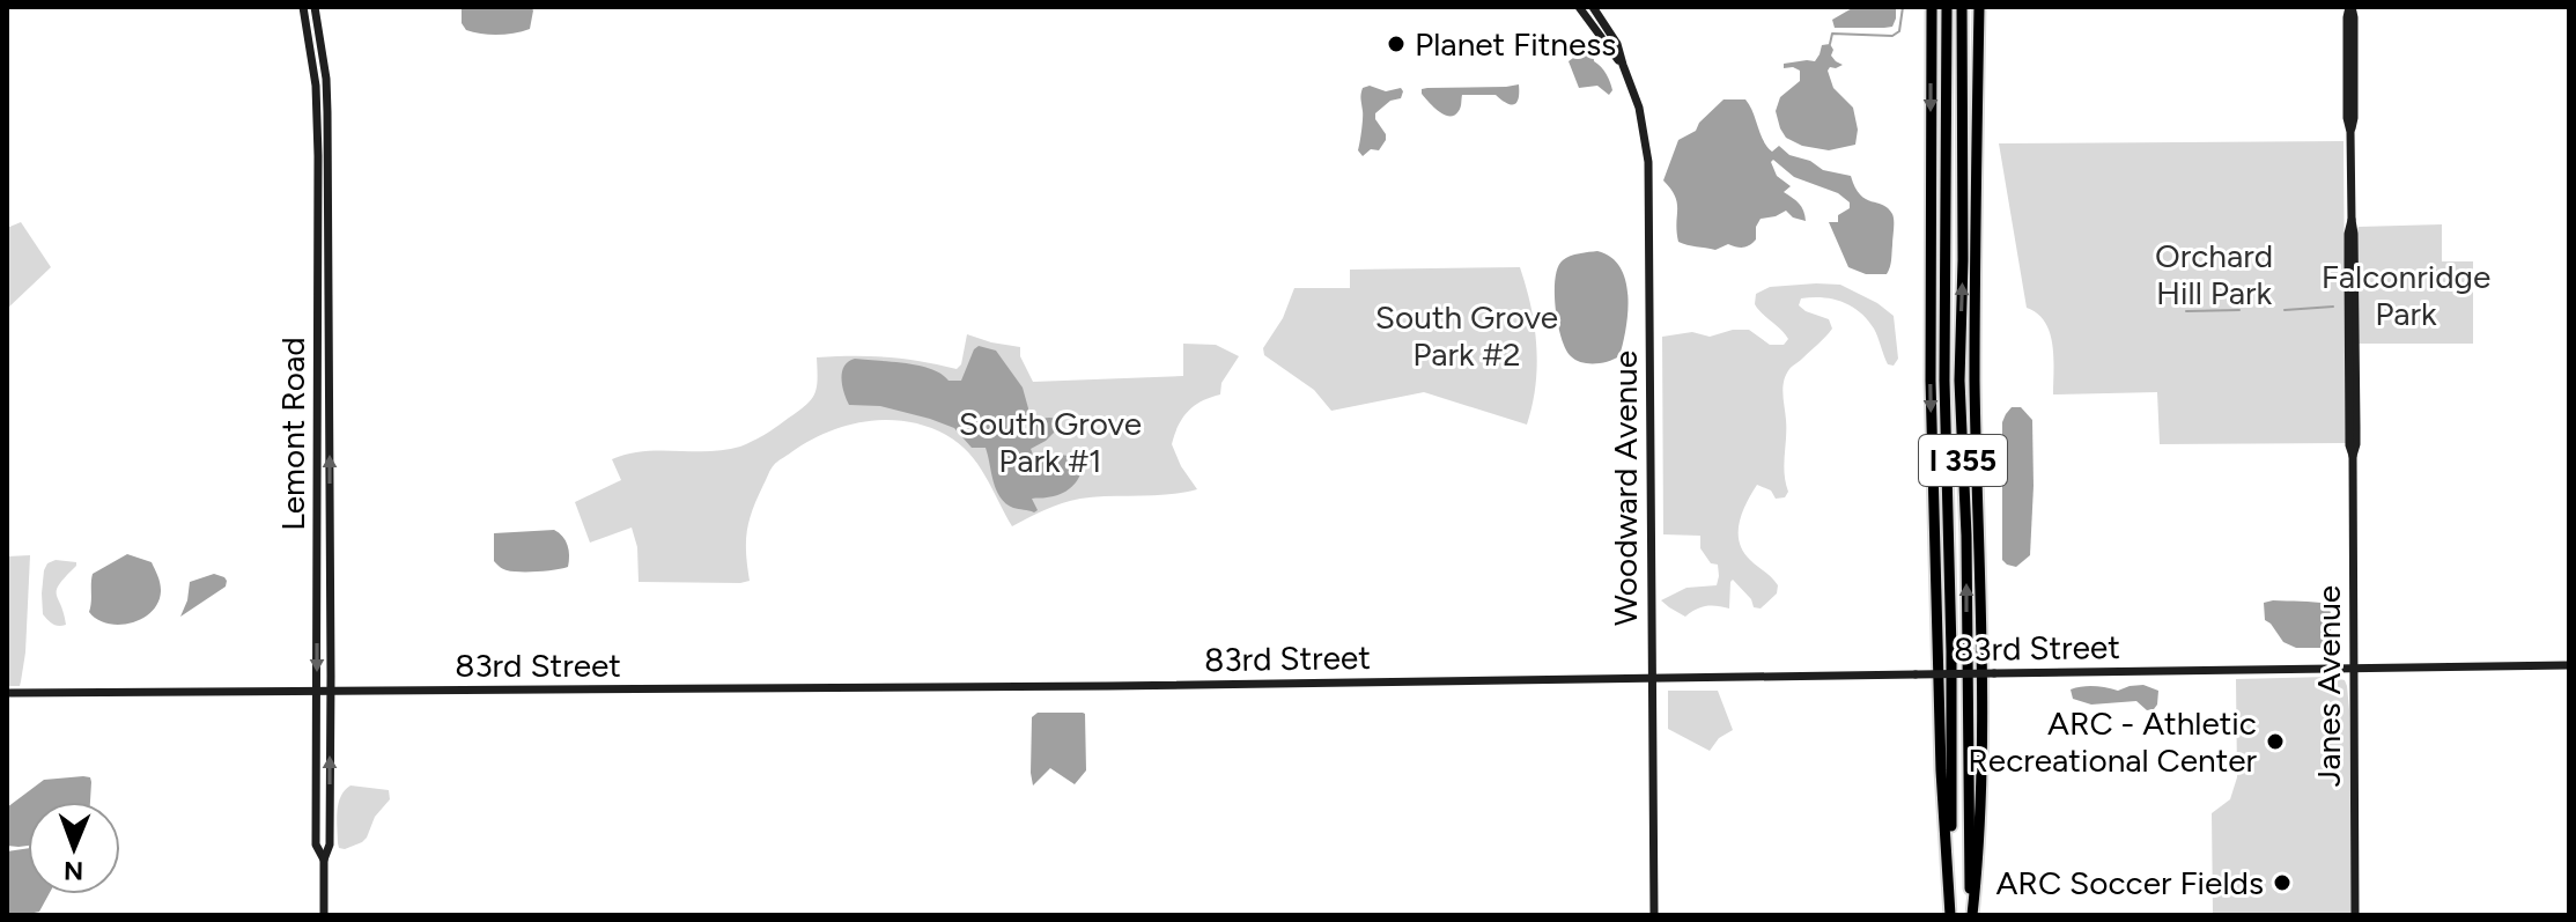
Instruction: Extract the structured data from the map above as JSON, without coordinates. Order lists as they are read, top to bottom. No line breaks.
{"streets":{"highway":["I 355"],"main road":["Lemont Road","Woodward Avenue","83rd Street","Janes Avenue"]},"crossings":[["Lemont Road","83rd Street"],["Woodward Avenue","83rd Street"],["83rd Street","Janes Avenue"]],"parks":["Orchard Hill Park","Falconridge Park","South Grove Park #2","South Grove Park #1"],"places":["Planet Fitness","ARC - Athletic Recreational Center","ARC Soccer Fields"],"north":"bottom"}
